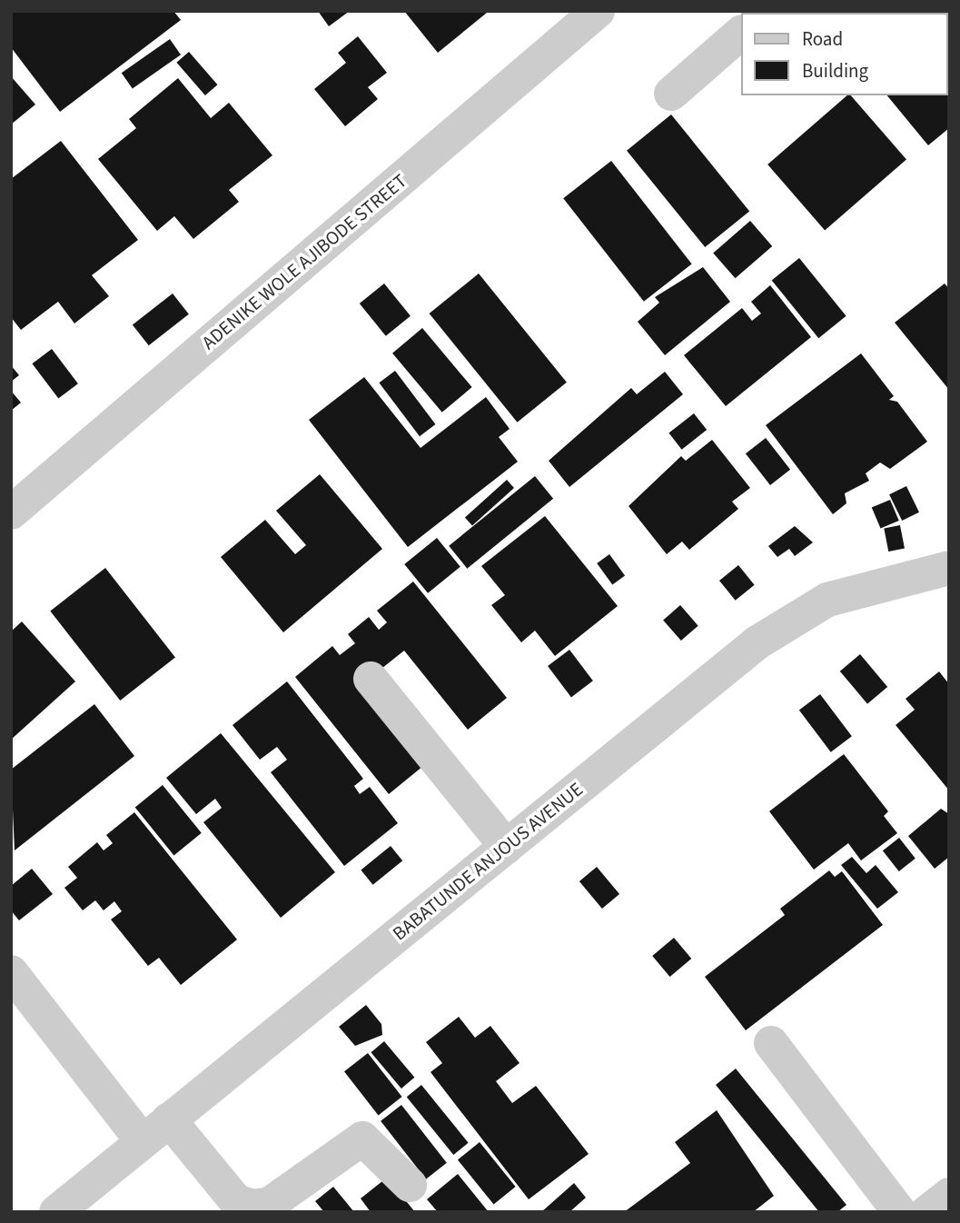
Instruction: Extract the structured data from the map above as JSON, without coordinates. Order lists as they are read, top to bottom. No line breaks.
{"streets":{"street":["ADENIKE WOLE AJIBODE STREET","BABATUNDE ANJOUS AVENUE"]},"legend":["Road","Building"]}
